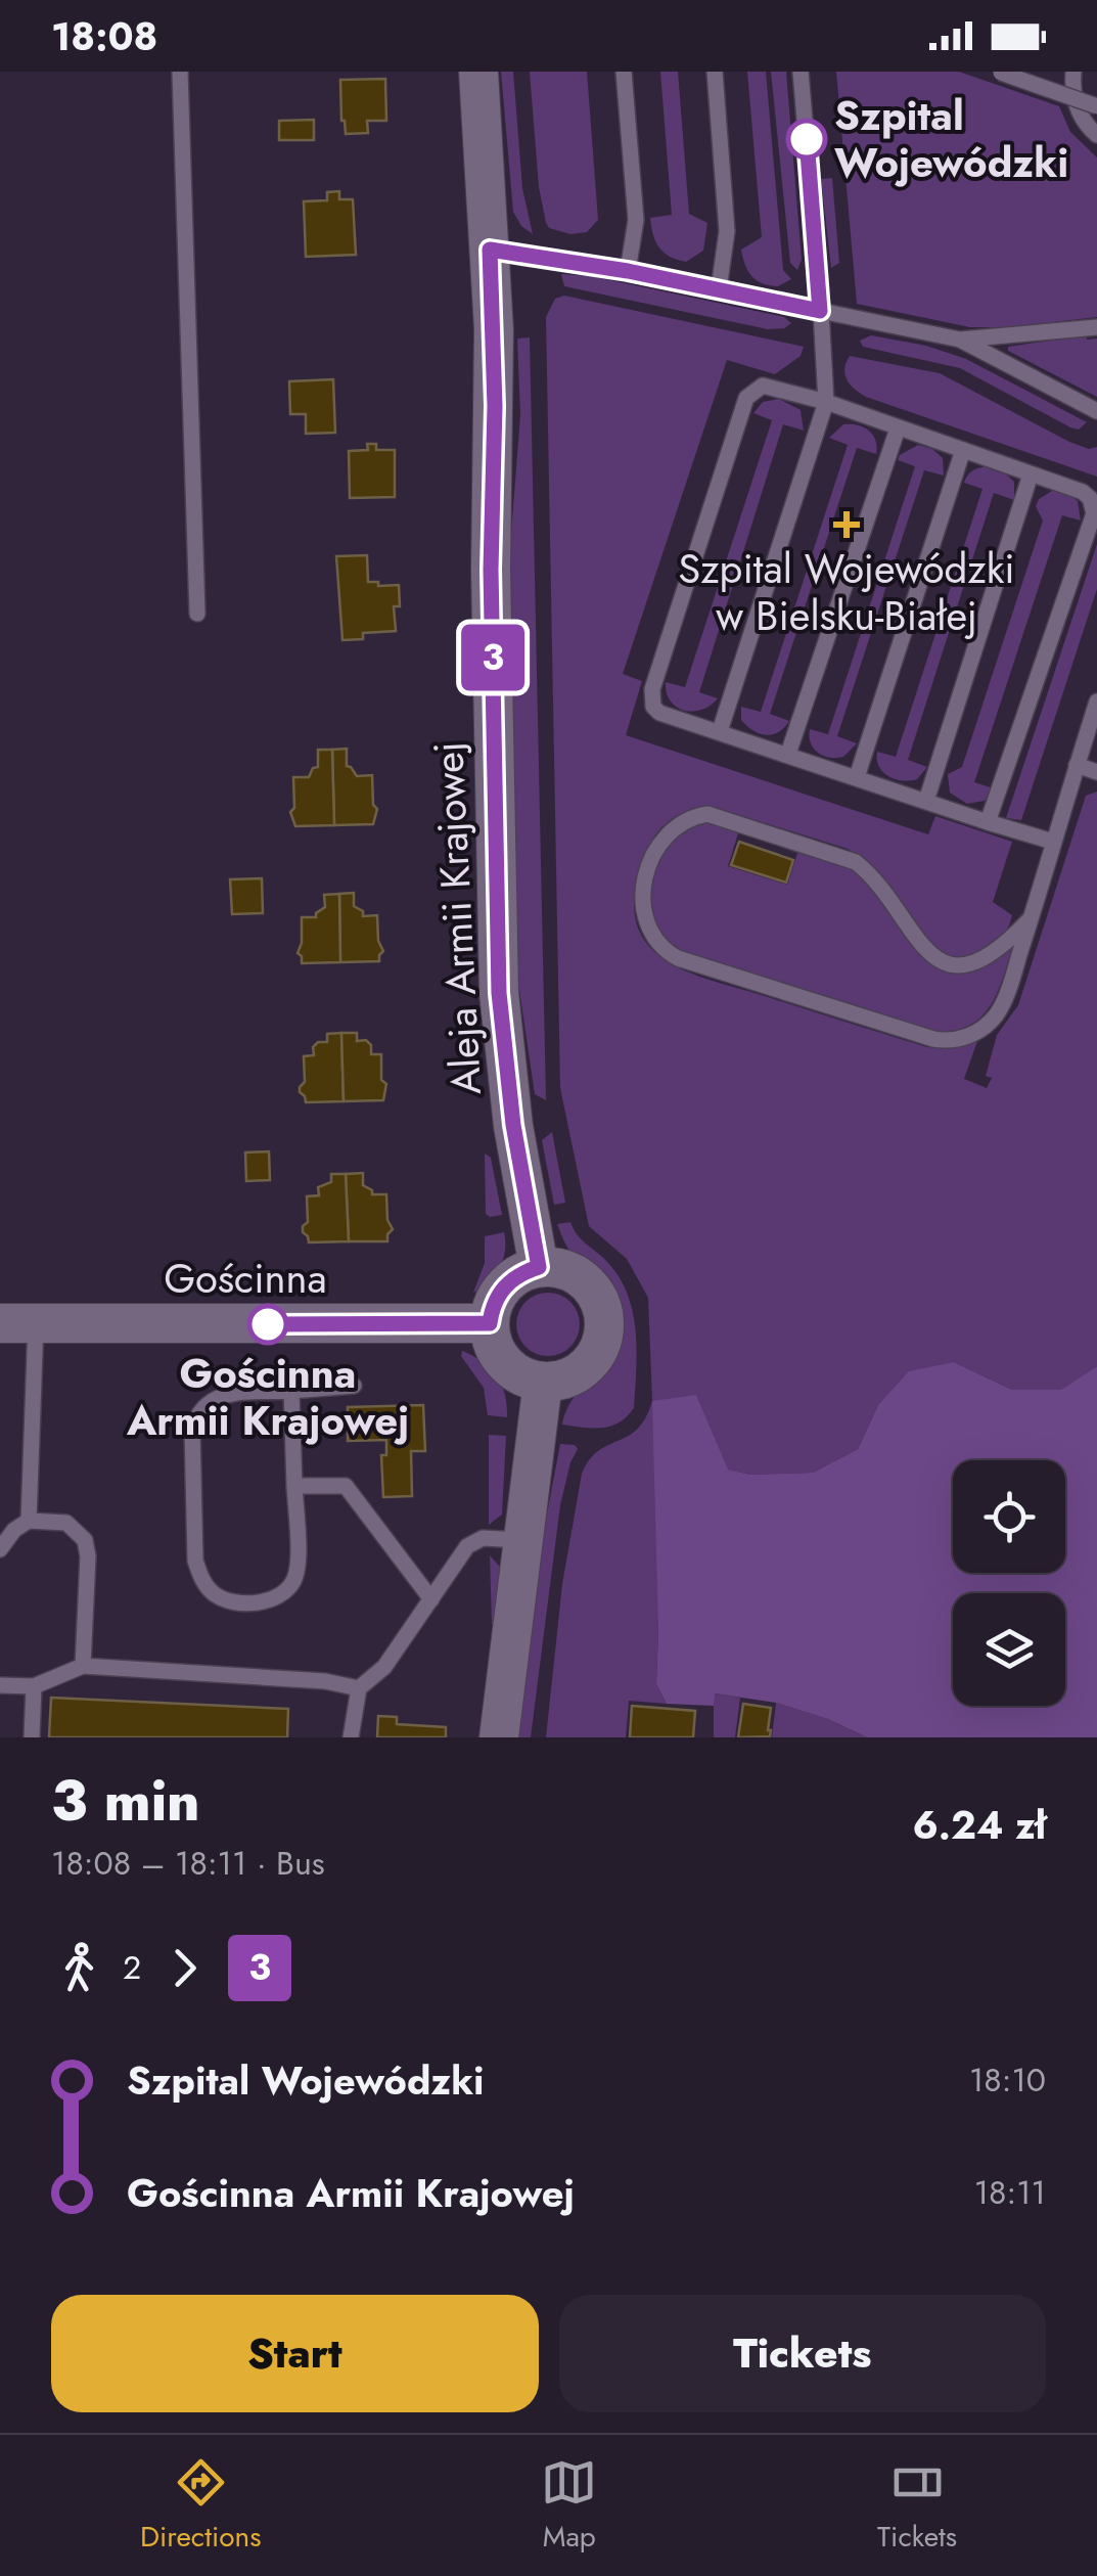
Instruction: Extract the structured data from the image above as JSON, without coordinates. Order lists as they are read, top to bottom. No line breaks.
{"streets":{"street":["Aleja Armii Krajowej","Gościnna"]},"crossings":[["Aleja Armii Krajowej","Gościnna"]],"places":{"other":["Szpital Wojewódzki","Gościnna Armii Krajowej"],"health":["Szpital Wojewódzki w Bielsku-Białej"]},"lines":["bus line 3"],"page":{"status":"18:08","on_map":"3","heading":["3 min","18:08 – 18:11 · Bus","6.24 zł"],"legs":["2","3"],"list":[{"name":"Szpital Wojewódzki","value":"18:10"},{"name":"Gościnna Armii Krajowej","value":"18:11"}],"buttons":["Start","Tickets"],"tabs":["Directions","Map","Tickets"]}}
